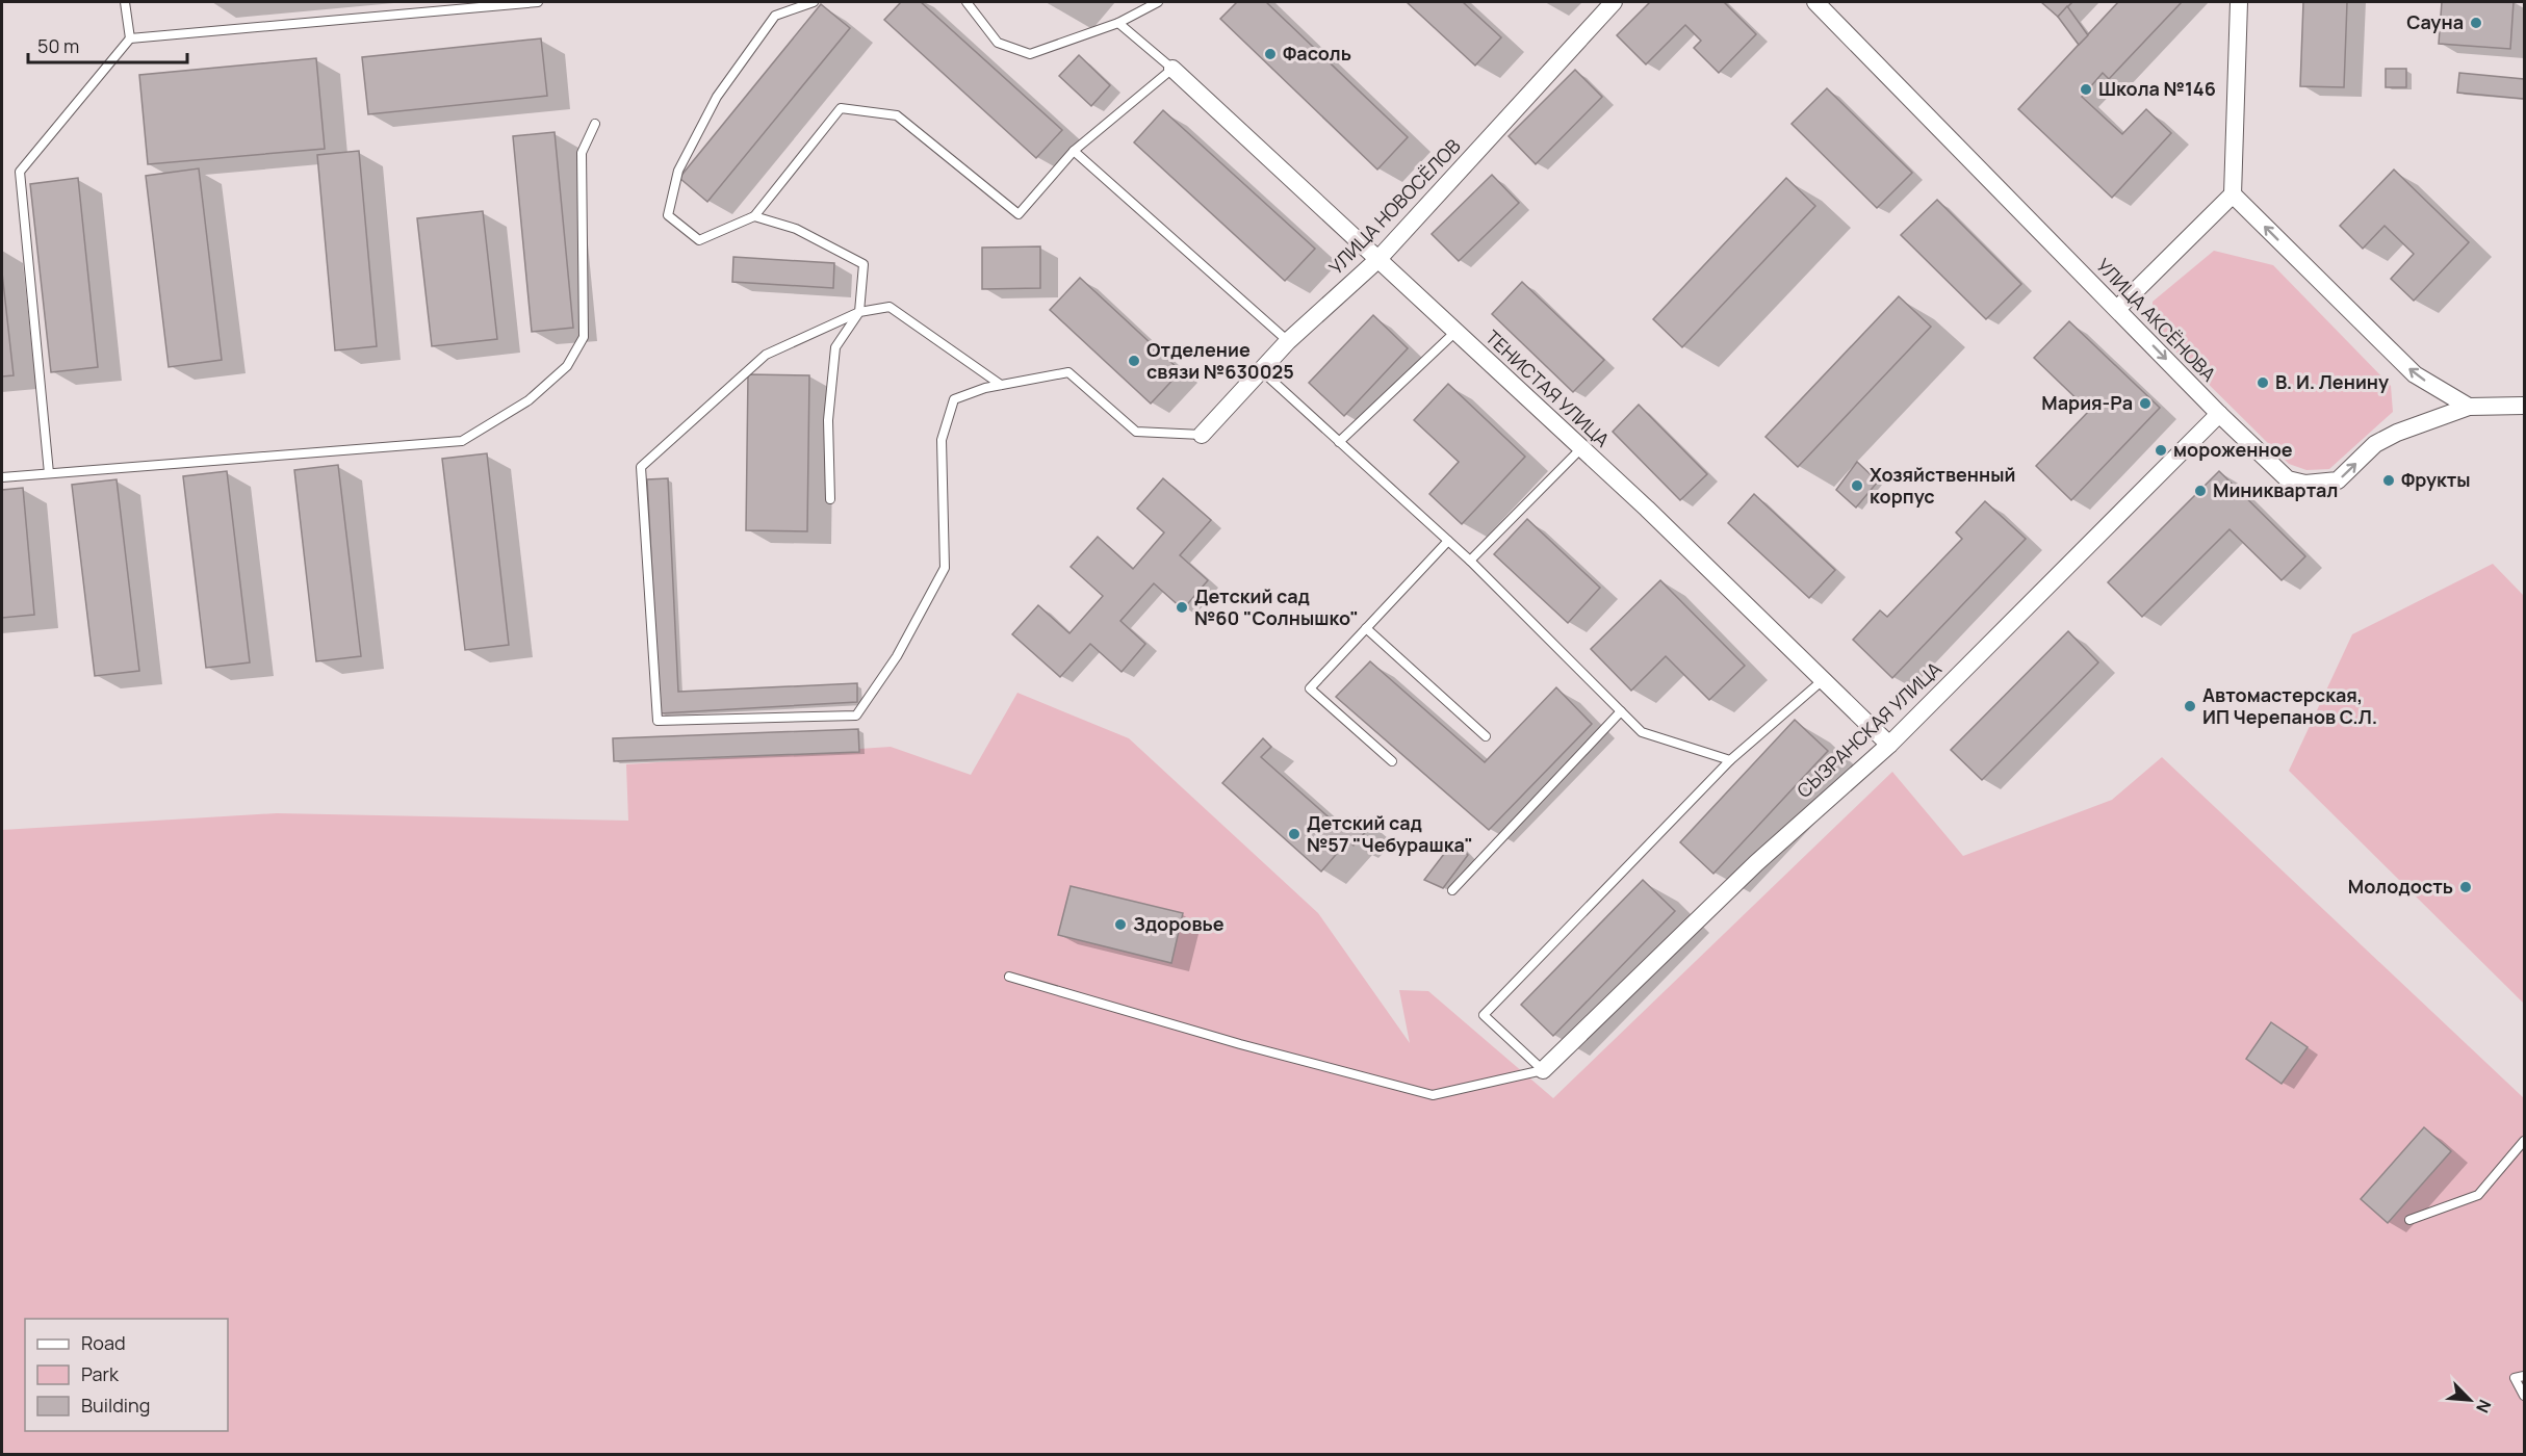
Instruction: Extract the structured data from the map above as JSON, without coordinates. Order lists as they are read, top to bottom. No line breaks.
{"streets":{"street":["УЛИЦА НОВОСЁЛОВ","УЛИЦА АКСЁНОВА","ТЕНИСТАЯ УЛИЦА","СЫЗРАНСКАЯ УЛИЦА"]},"crossings":[["УЛИЦА НОВОСЁЛОВ","ТЕНИСТАЯ УЛИЦА"],["УЛИЦА АКСЁНОВА","СЫЗРАНСКАЯ УЛИЦА"],["ТЕНИСТАЯ УЛИЦА","СЫЗРАНСКАЯ УЛИЦА"]],"one_way":["УЛИЦА АКСЁНОВА"],"places":["Сауна","Фасоль","Школа №146","Отделение связи №630025","В. И. Ленину","Мария-Ра","мороженное","Фрукты","Хозяйственный корпус","Миниквартал","Детский сад №60 \"Солнышко\"","Автомастерская, ИП Черепанов С.Л.","Детский сад №57 \"Чебурашка\"","Молодость","Здоровье"],"legend":["Road","Park","Building"],"scale_bar":"50 m","north":"bottom right"}
